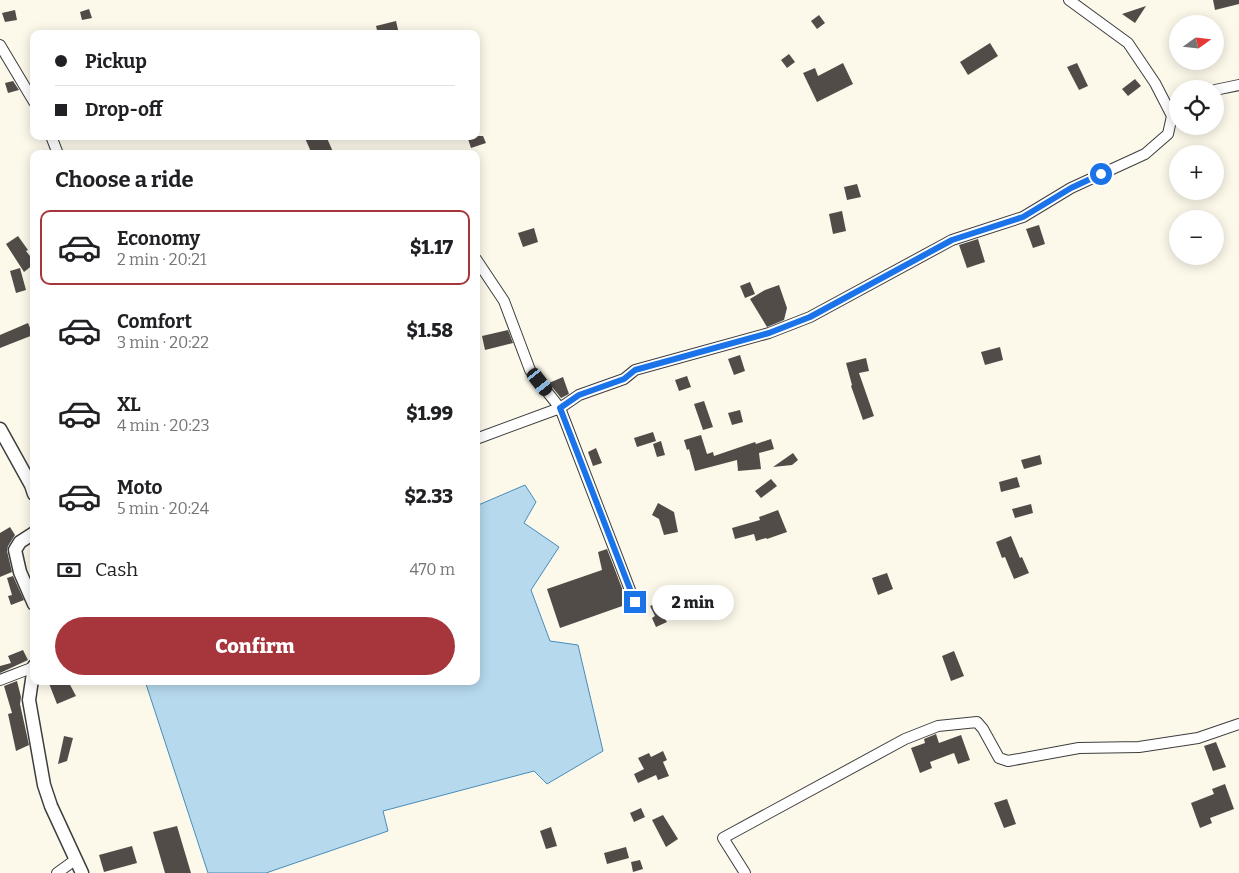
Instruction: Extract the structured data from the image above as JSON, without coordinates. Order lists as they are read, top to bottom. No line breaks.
{"north":"right","page":{"map_buttons":["+","−"],"banner":["Pickup","Drop-off"],"heading":"Choose a ride","list":[{"name":"Economy","note":"2 min · 20:21","value":"$1.17"},{"name":"Comfort","note":"3 min · 20:22","value":"$1.58"},{"name":"XL","note":"4 min · 20:23","value":"$1.99"},{"name":"Moto","note":"5 min · 20:24","value":"$2.33"}],"pay":["Cash","470 m"],"bubble":"2 min","buttons":"Confirm"}}
